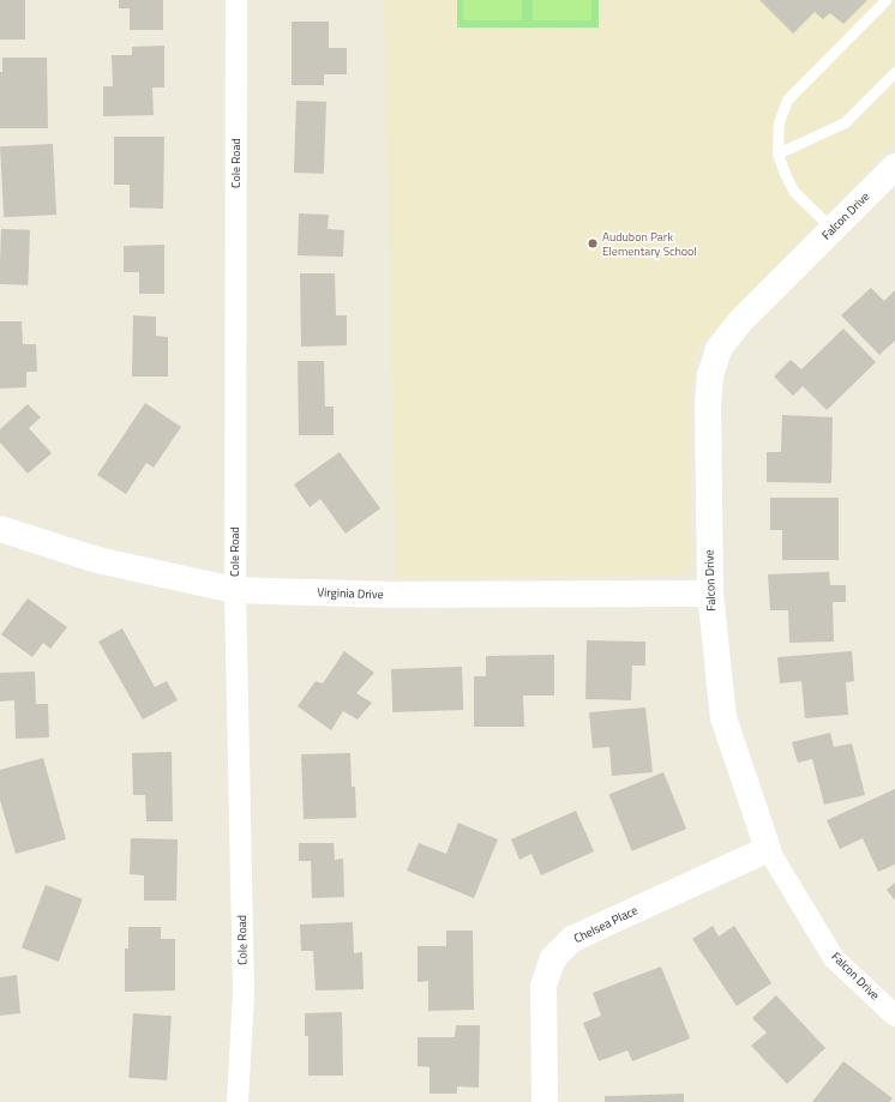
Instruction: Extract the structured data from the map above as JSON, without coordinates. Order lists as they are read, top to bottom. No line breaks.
{"streets":{"street":["Cole Road","Falcon Drive","Virginia Drive","Chelsea Place"]},"crossings":[["Cole Road","Virginia Drive"],["Falcon Drive","Virginia Drive"],["Falcon Drive","Chelsea Place"]],"places":["Audubon Park Elementary School"]}
